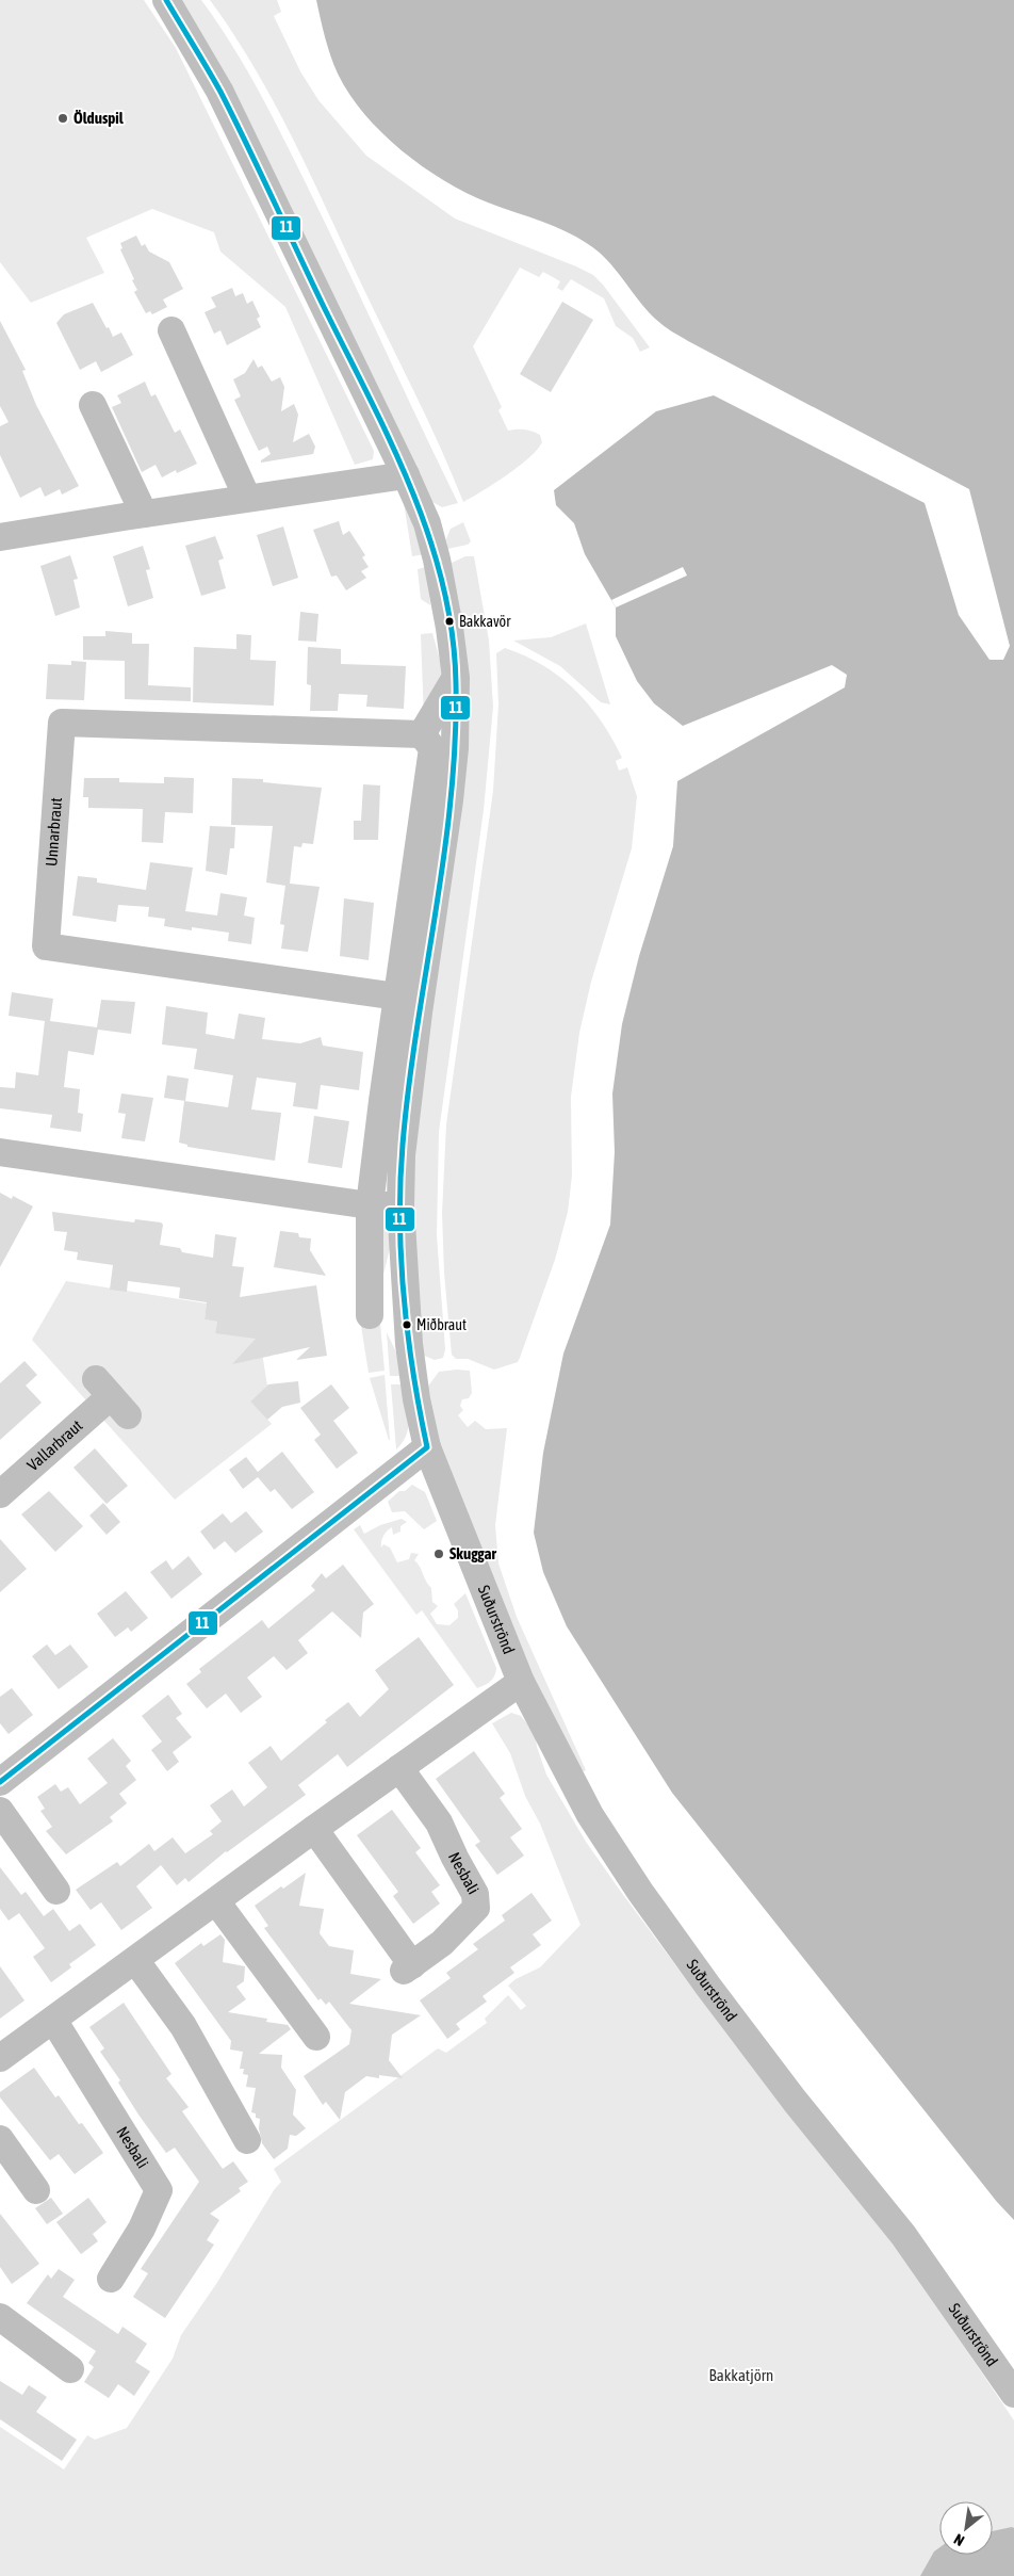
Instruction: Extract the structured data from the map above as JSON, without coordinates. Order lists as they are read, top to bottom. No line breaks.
{"streets":{"street":["Unnarbraut","Vallarbraut","Suðurströnd","Nesbali"]},"parks":["Bakkatjörn"],"places":["Ölduspil","Bakkavör","Miðbraut","Skuggar"],"lines":["transit line 11"],"north":"bottom left"}
